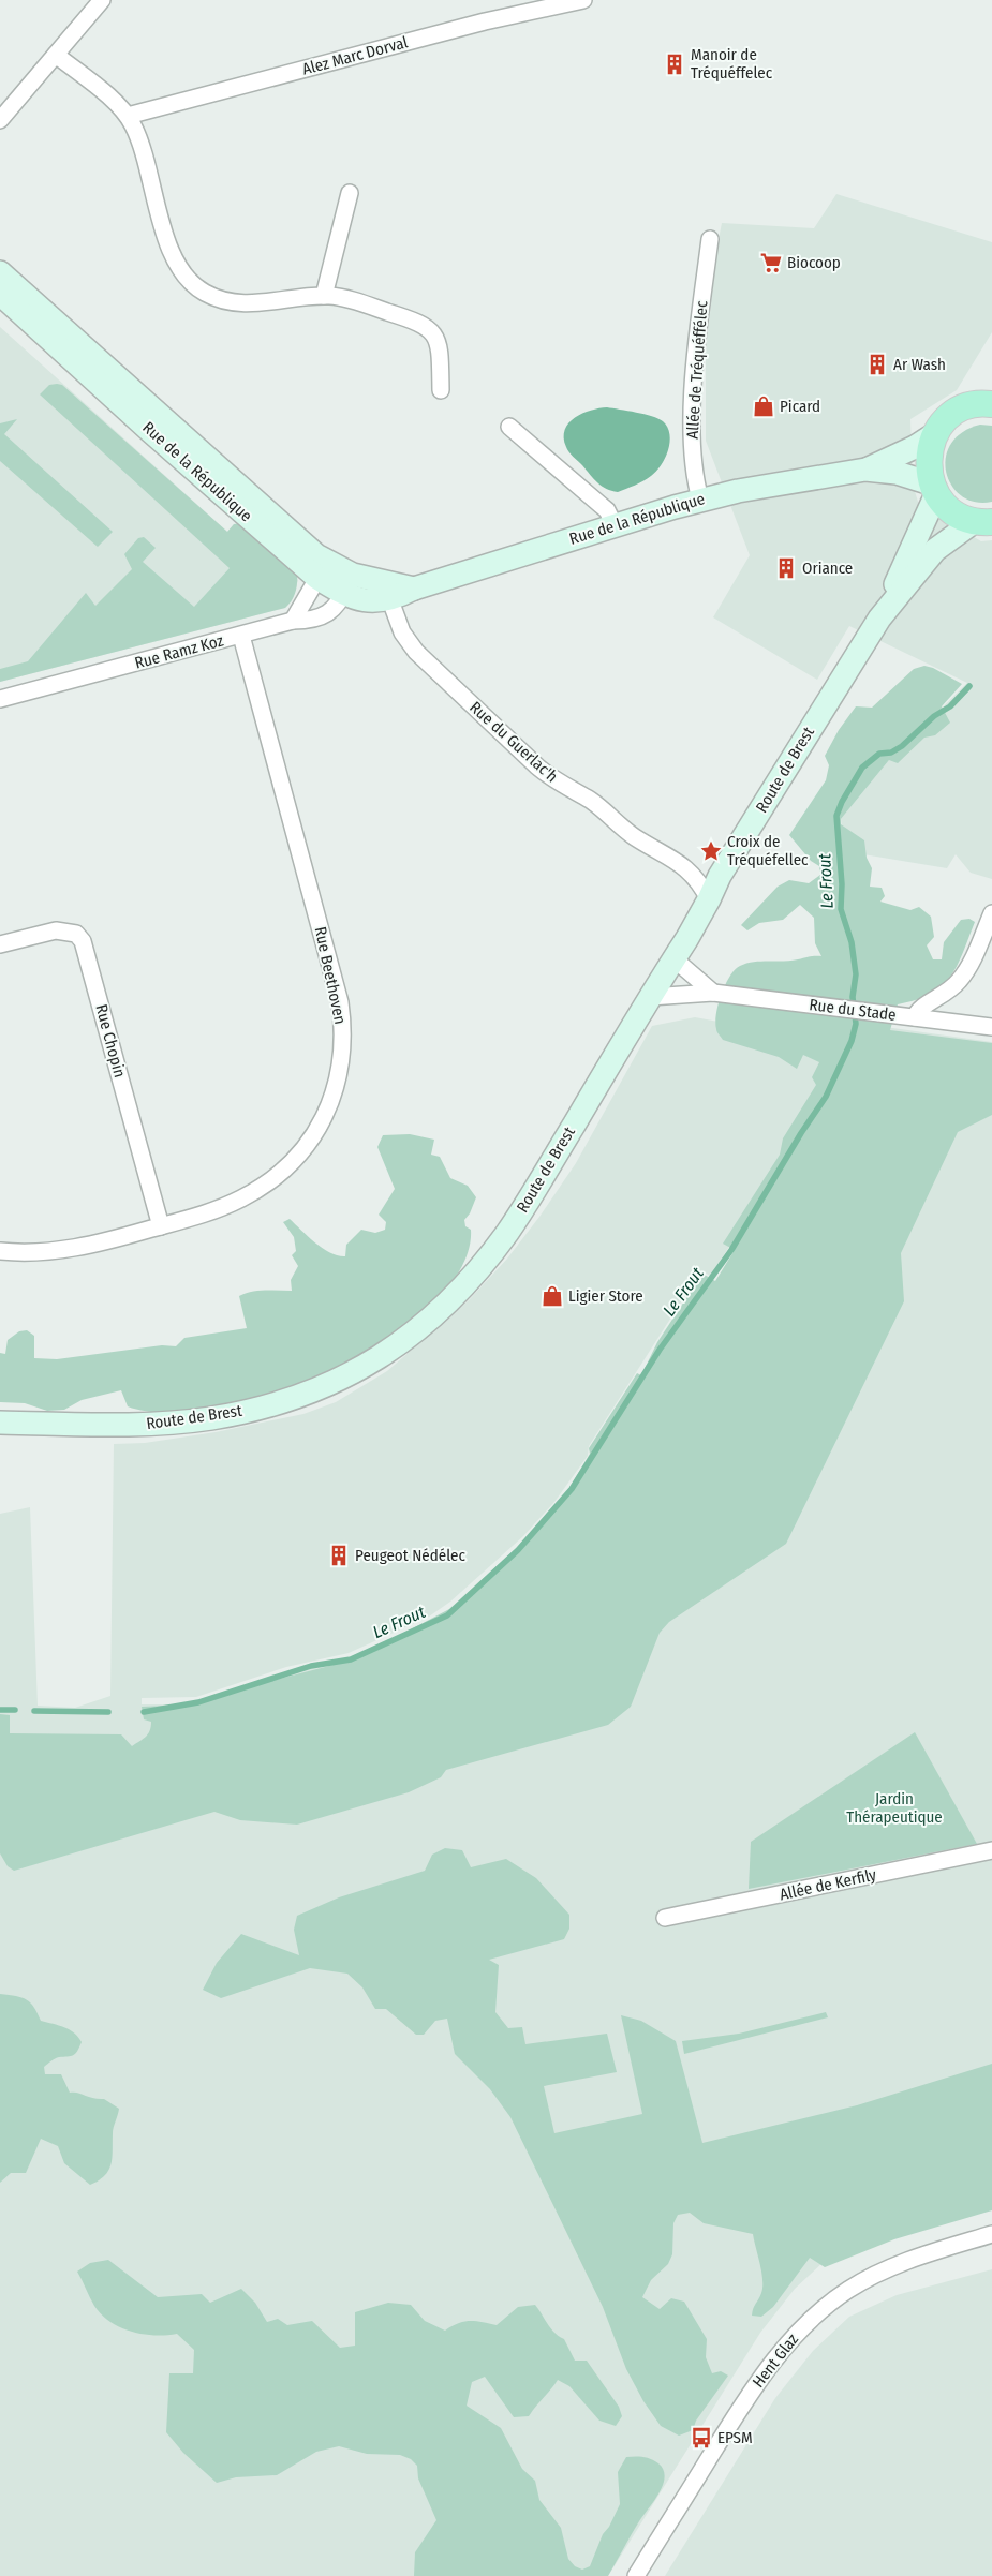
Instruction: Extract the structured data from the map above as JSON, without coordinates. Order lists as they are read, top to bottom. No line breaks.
{"streets":{"street":["Alez Marc Dorval","Allée de Tréquéffélec","Rue de la République","Rue Ramz Koz","Rue du Guerlac'h","Route de Brest","Rue Beethoven","Rue du Stade","Rue Chopin","Allée de Kerfily","Hent Glaz"]},"crossings":[["Allée de Tréquéffélec","Rue de la République"],["Rue de la République","Rue Ramz Koz"],["Rue de la République","Rue du Guerlac'h"],["Rue de la République","Route de Brest"],["Rue Ramz Koz","Rue Beethoven"],["Rue du Guerlac'h","Route de Brest"],["Route de Brest","Rue du Stade"],["Rue Beethoven","Rue Chopin"]],"water":["Le Frout"],"parks":["Jardin Thérapeutique"],"places":{"building":["Manoir de Tréquéffelec","Ar Wash","Oriance","Peugeot Nédélec"],"supermarket":["Biocoop"],"shop":["Picard","Ligier Store"],"place":["Croix de Tréquéfellec"],"bus stop":["EPSM"]}}
